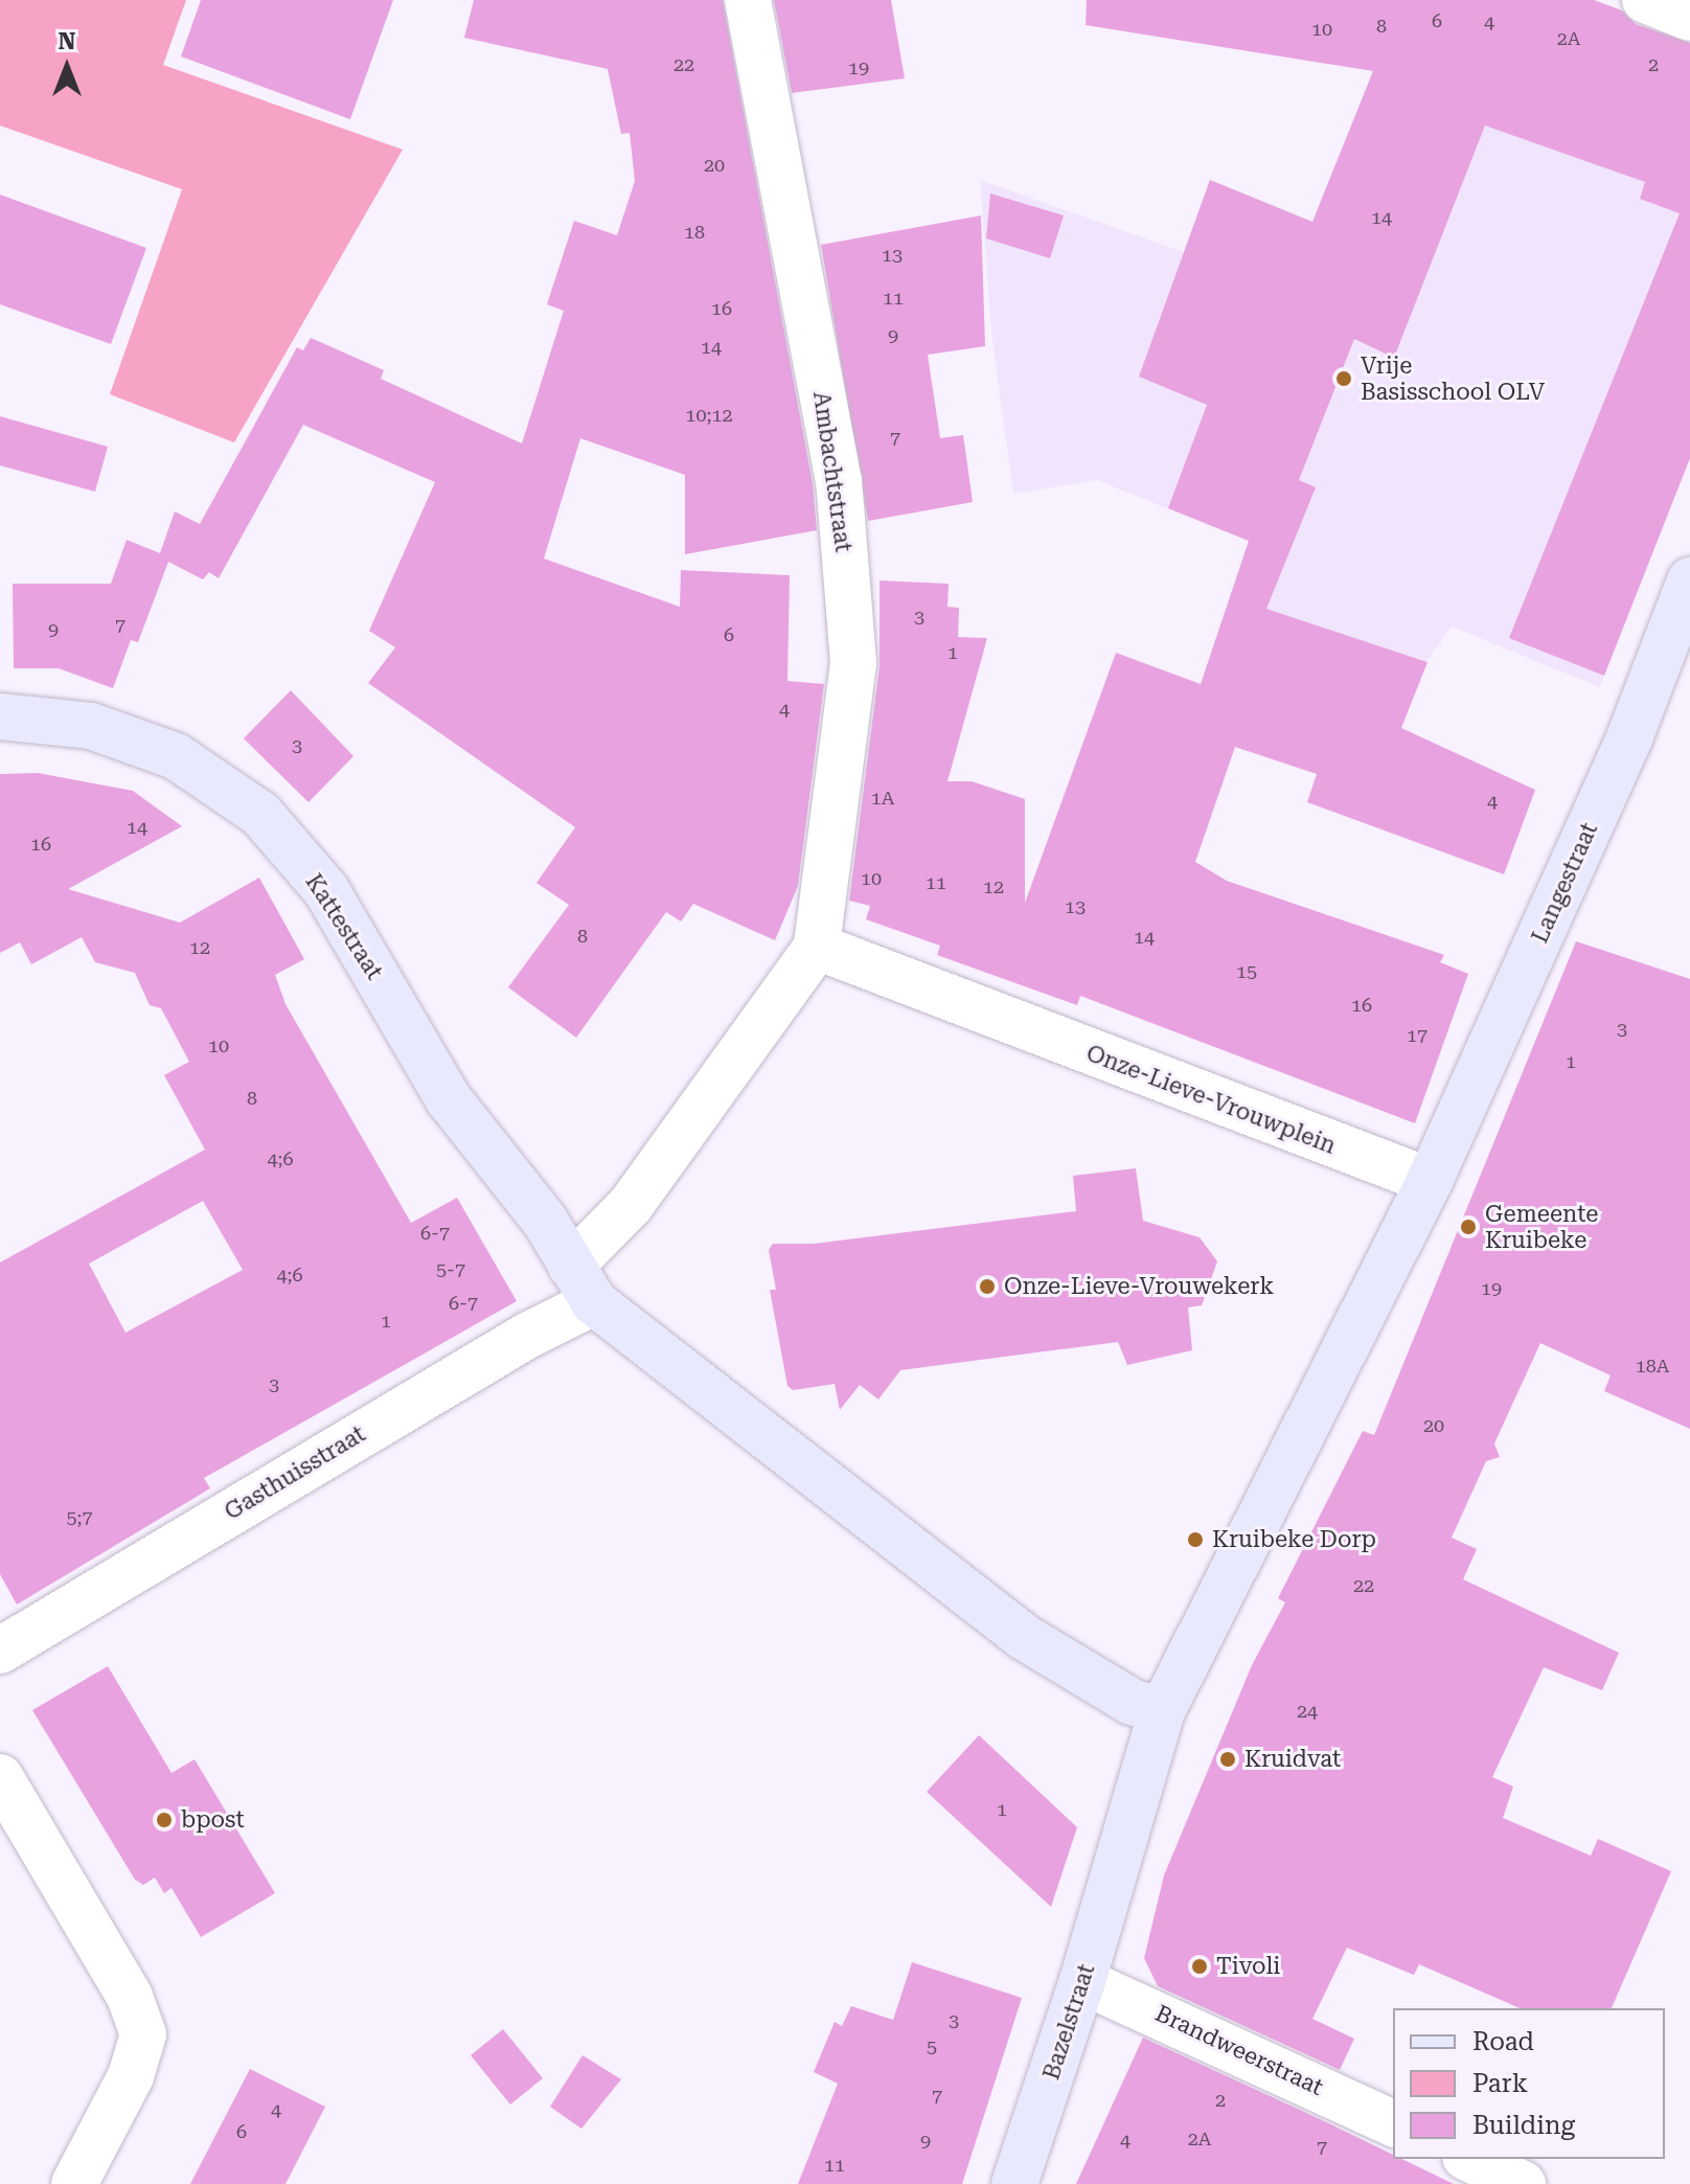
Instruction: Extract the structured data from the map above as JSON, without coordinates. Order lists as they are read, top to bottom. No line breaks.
{"streets":{"main road":["Langestraat","Kattestraat","Bazelstraat"],"street":["Ambachtstraat","Onze-Lieve-Vrouwplein","Gasthuisstraat","Brandweerstraat"]},"crossings":[["Ambachtstraat","Onze-Lieve-Vrouwplein"],["Langestraat","Onze-Lieve-Vrouwplein"],["Kattestraat","Gasthuisstraat"],["Bazelstraat","Brandweerstraat"]],"places":["Vrije Basisschool OLV","Gemeente Kruibeke","Onze-Lieve-Vrouwekerk","Kruibeke Dorp","Kruidvat","bpost","Tivoli"],"house_numbers":["6","4","8","10","2A","22","2","19","20","14","18","13","11","16","9","14","10;12","7","3","7","9","6","1","4","3","1A","4","14","16","10","11","12","13","8","14","12","15","16","3","17","10","1","8","4;6","6-7","5-7","4;6","19","6-7","1","18A","3","20","5;7","22","24","1","3","5","7","2","4","6","2A","4","9","7","11"],"legend":["Road","Park","Building"],"north":"top"}
